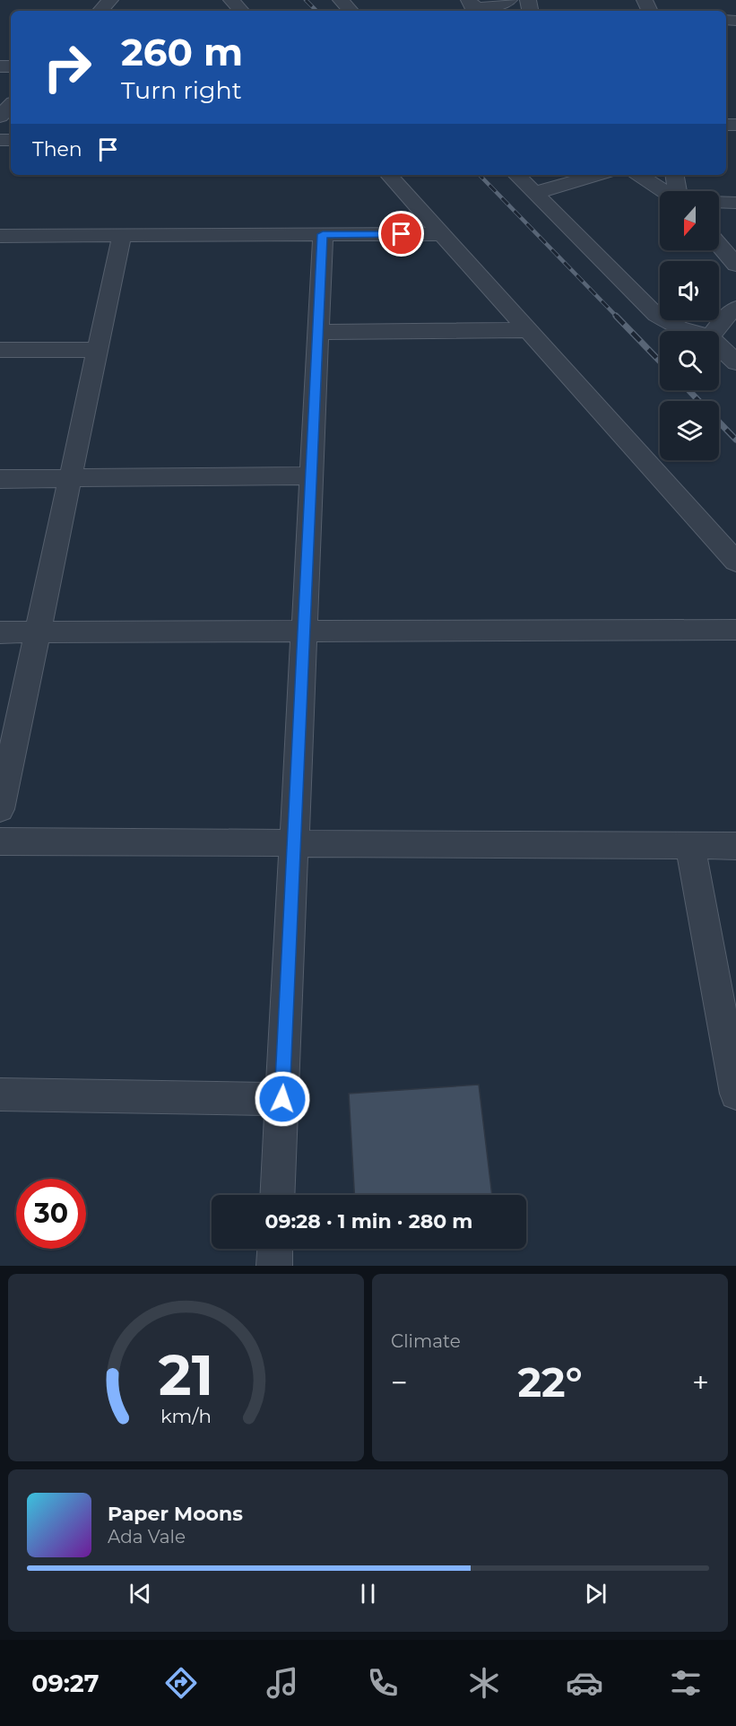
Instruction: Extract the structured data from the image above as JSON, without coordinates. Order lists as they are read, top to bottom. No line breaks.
{"north":"bottom","page":{"turn":["260 m","Turn right"],"then":"Then","limit":"30","trip":"09:28 · 1 min · 280 m","tile":"Climate","heat":["−","22°","+"],"song":["Paper Moons","Ada Vale"],"tabs":"09:27","gauge":["21","km/h"]}}
